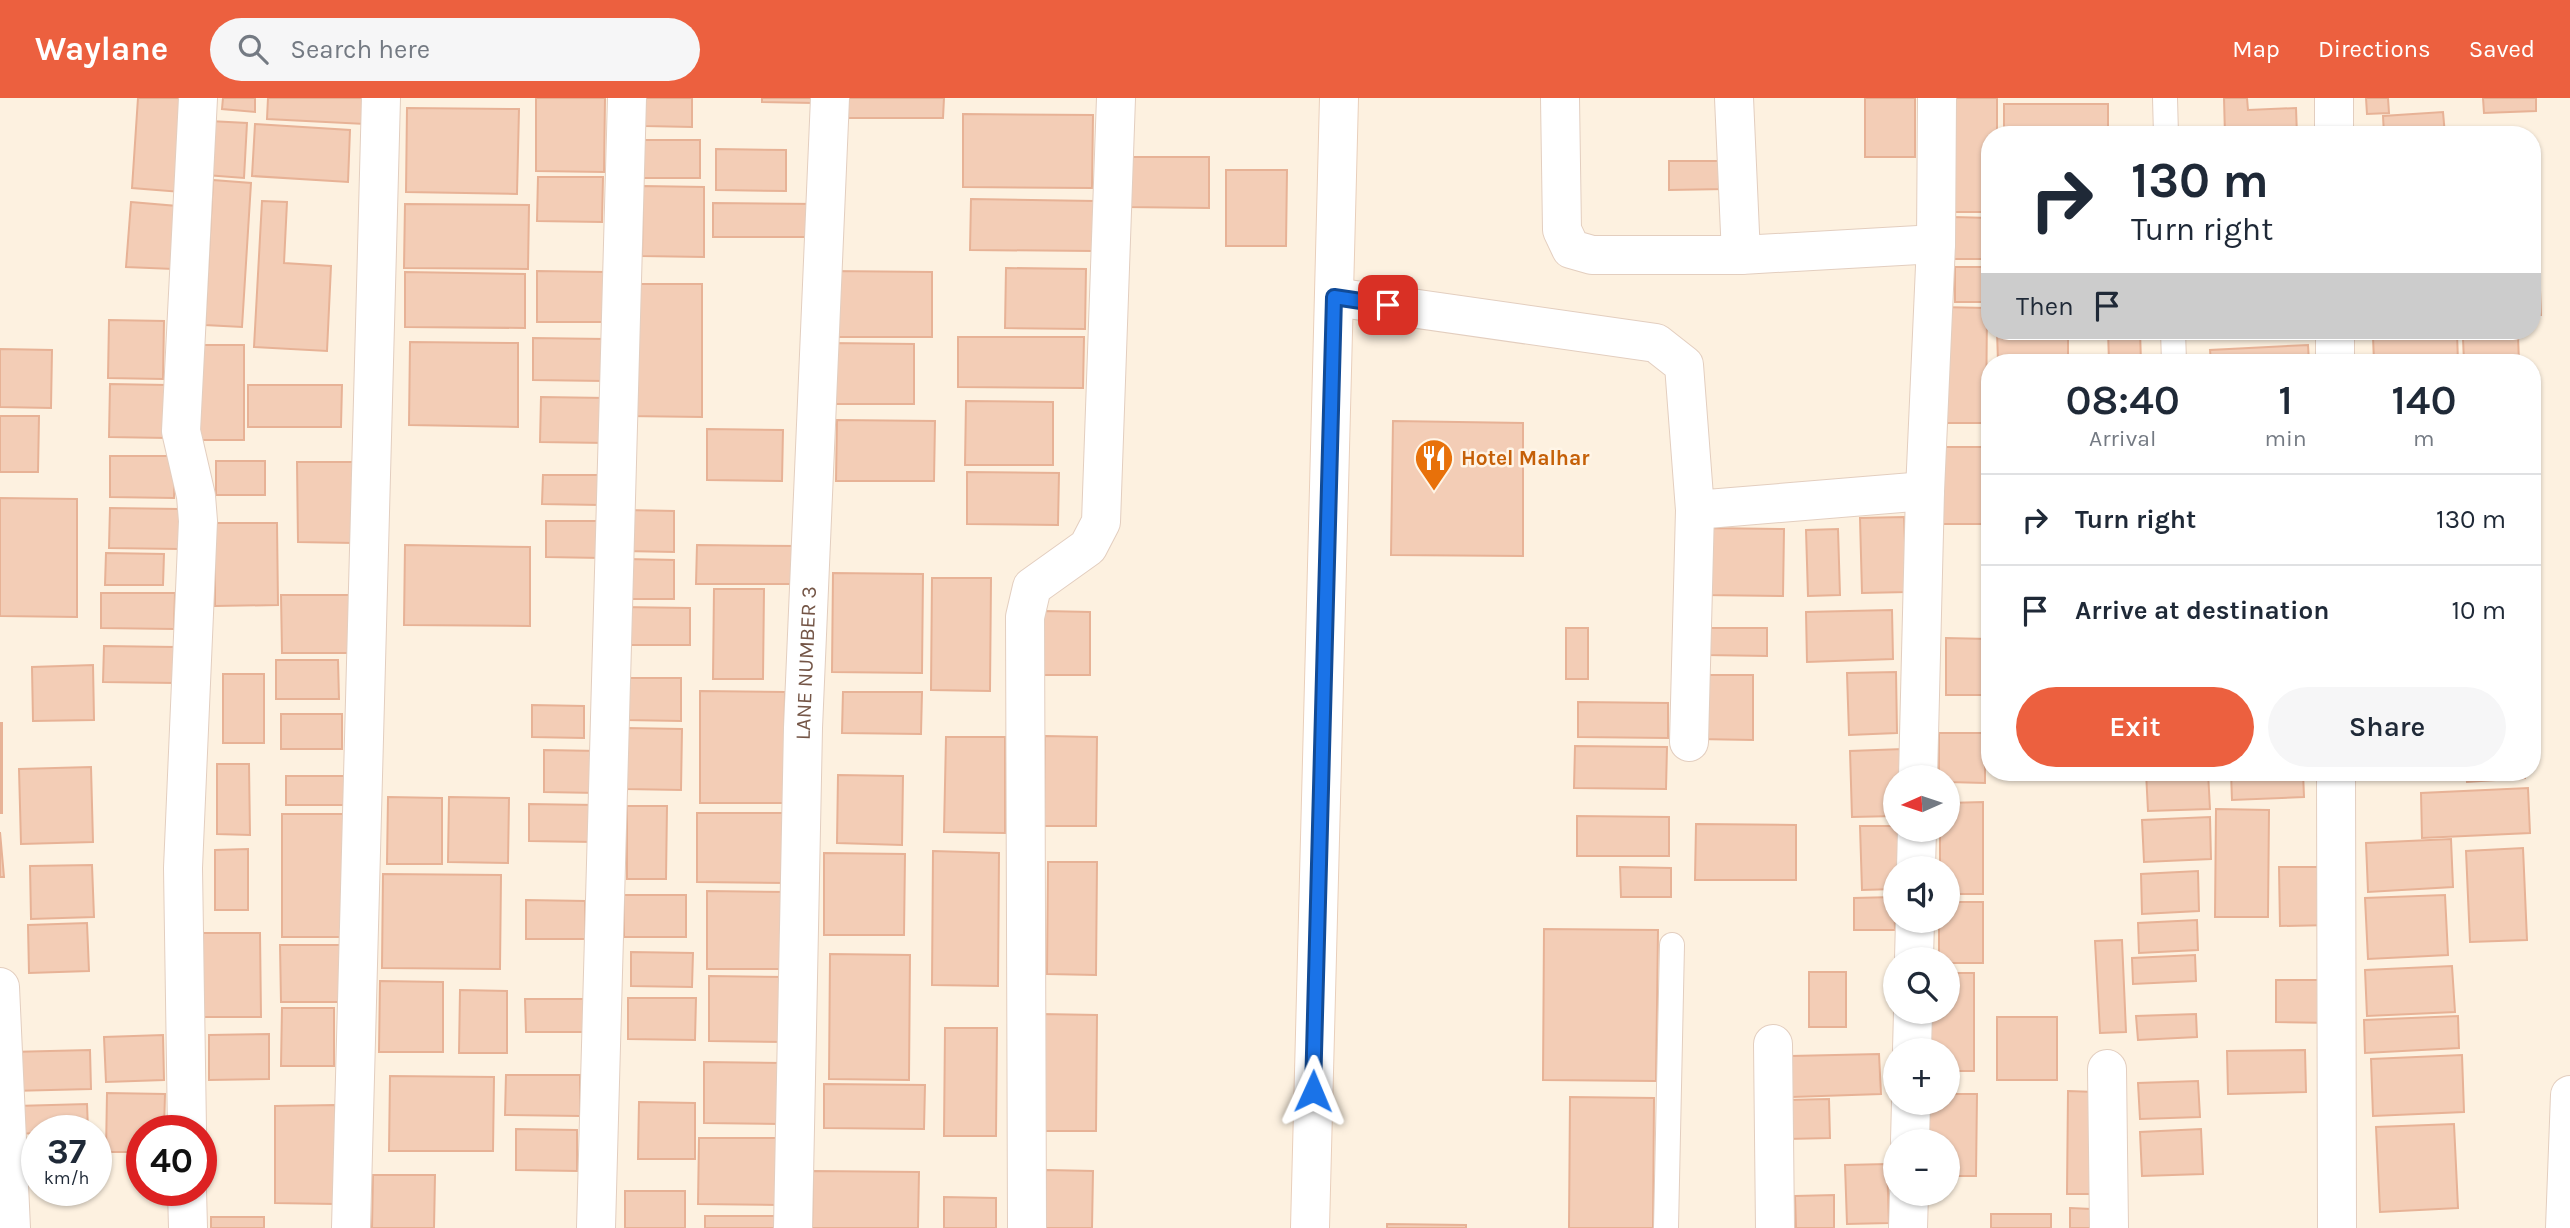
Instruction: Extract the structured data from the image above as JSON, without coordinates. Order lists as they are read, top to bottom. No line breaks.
{"streets":{"street":["LANE NUMBER 3"]},"places":{"restaurant":["Hotel Malhar"]},"north":"left","page":{"header":"Waylane","search":"Search here","nav":["Map","Directions","Saved"],"turn":["130 m","Turn right"],"then":"Then","eta":["08:40","Arrival","1","min","140","m"],"list":[{"name":"Turn right","value":"130 m"},{"name":"Arrive at destination","value":"10 m"}],"buttons":["Exit","Share"],"map_buttons":["+","−"],"speed":"37 km/h","limit":"40"}}
